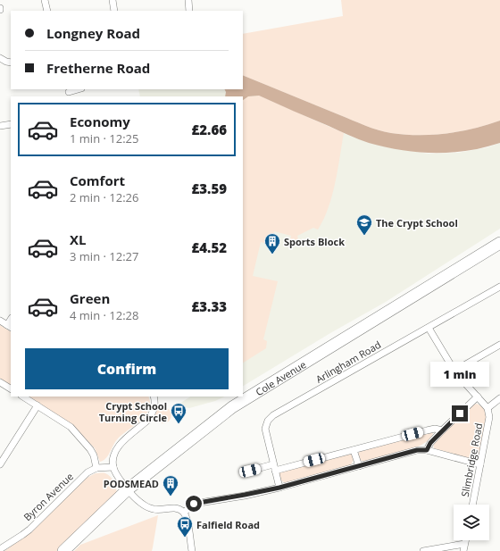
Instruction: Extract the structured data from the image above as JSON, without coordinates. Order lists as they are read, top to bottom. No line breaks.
{"streets":{"highway":["Cole Avenue"],"street":["Arlingham Road","Slimbridge Road","Byron Avenue"]},"places":{"school or university":["The Crypt School"],"building":["Sports Block","PODSMEAD"],"bus stop":["Crypt School Turning Circle","Falfield Road"]},"page":{"banner":["Longney Road","Fretherne Road"],"list":[{"name":"Economy","note":"1 min · 12:25","value":"£2.66"},{"name":"Comfort","note":"2 min · 12:26","value":"£3.59"},{"name":"XL","note":"3 min · 12:27","value":"£4.52"},{"name":"Green","note":"4 min · 12:28","value":"£3.33"}],"buttons":"Confirm","bubble":"1 min"}}
